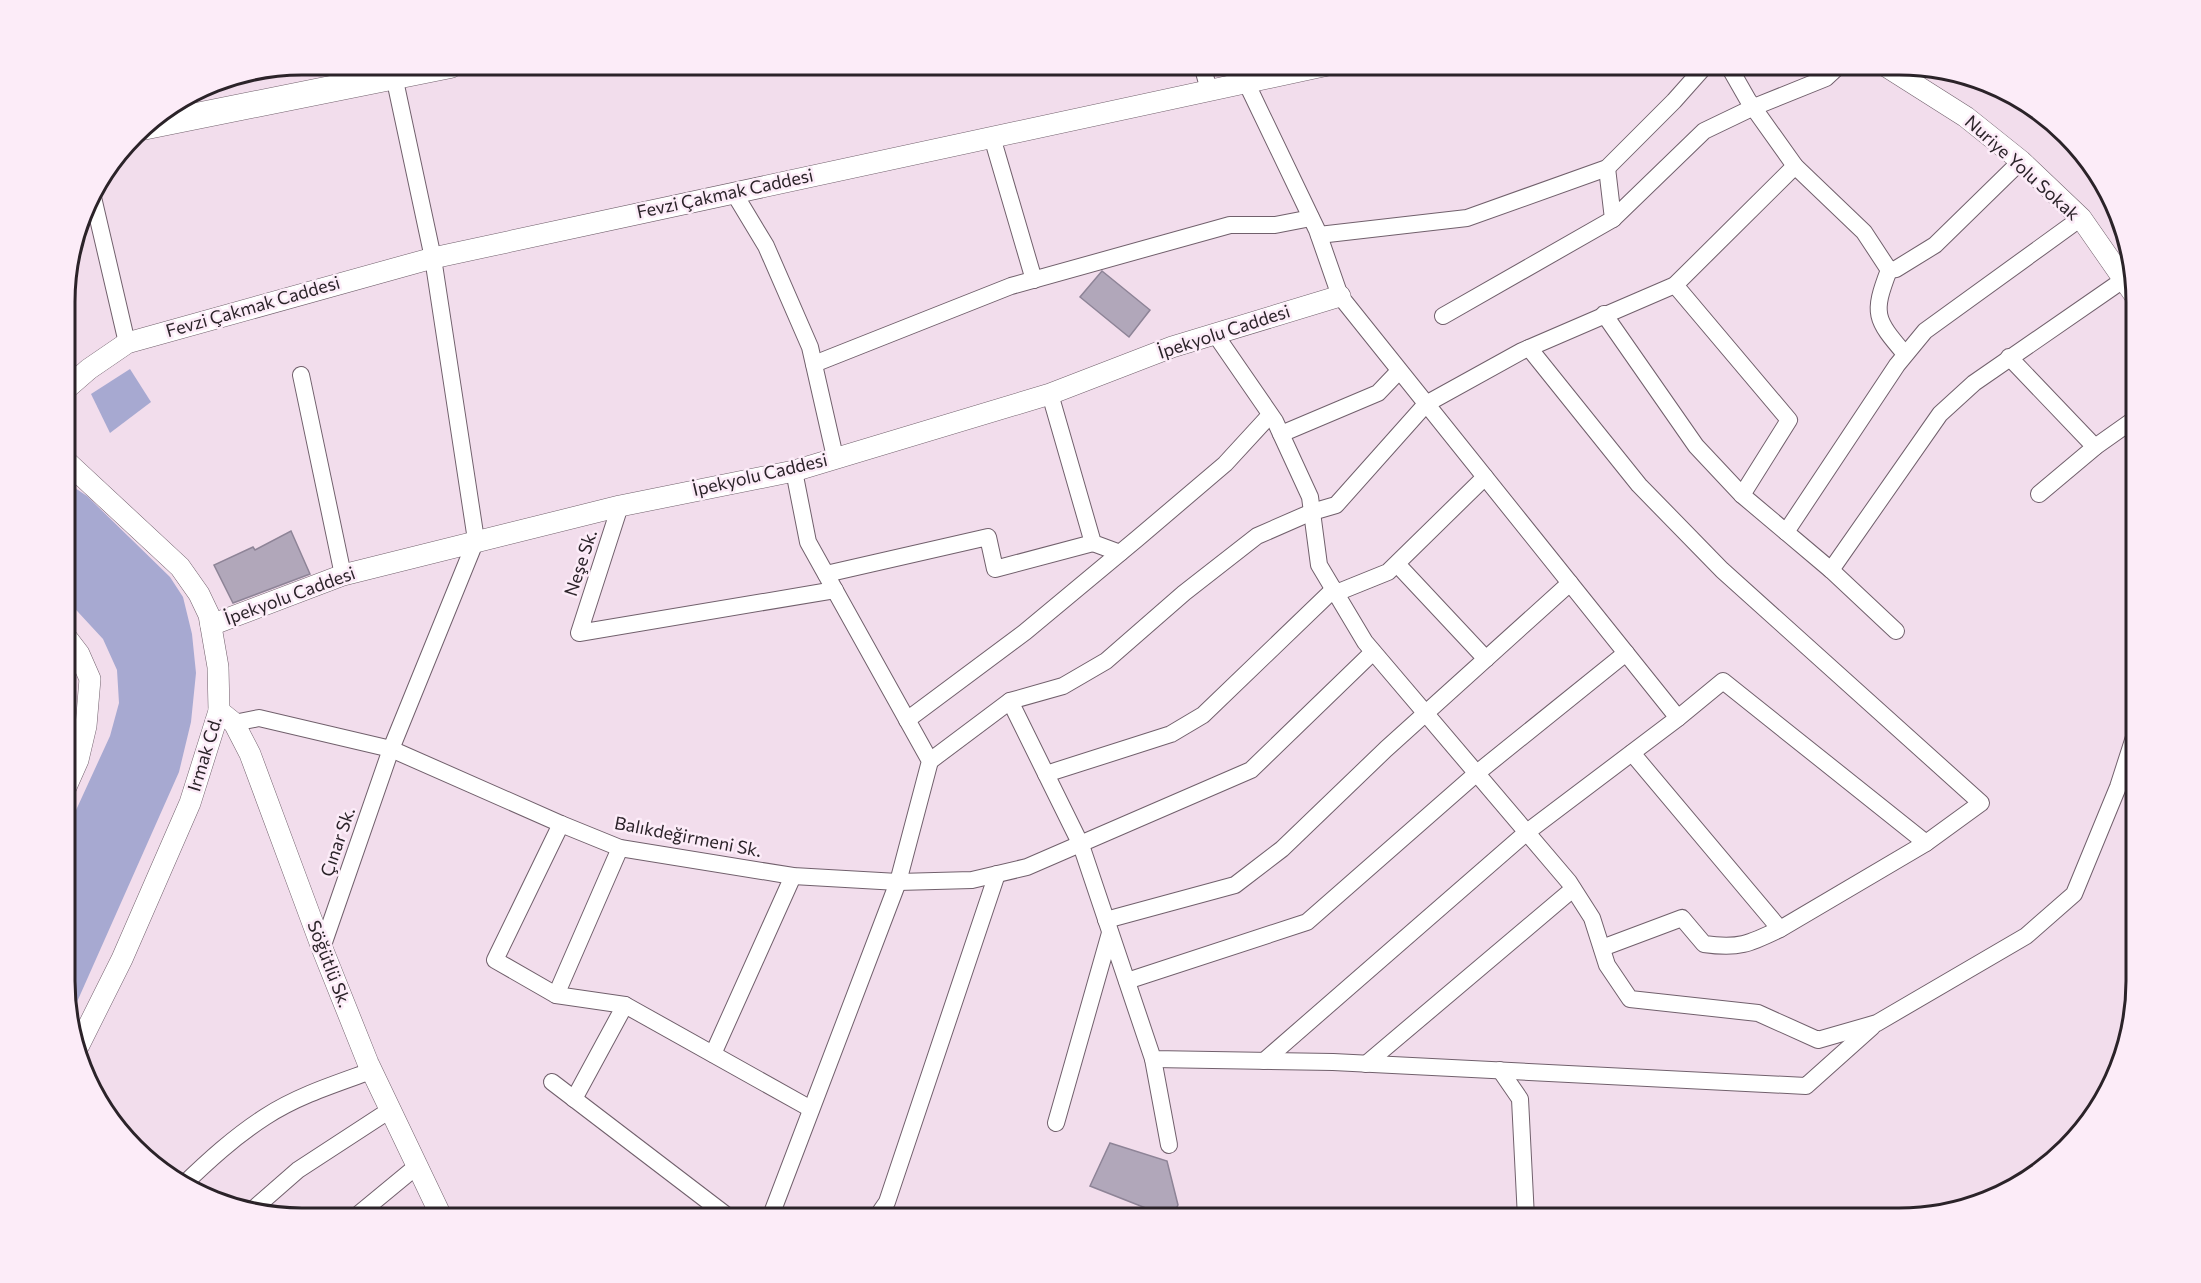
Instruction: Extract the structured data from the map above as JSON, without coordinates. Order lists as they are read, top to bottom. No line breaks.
{"streets":{"street":["Nuriye Yolu Sokak","Fevzi Çakmak Caddesi","İpekyolu Caddesi","Neşe Sk.","Irmak Cd.","Balıkdeğirmeni Sk.","Çınar Sk.","Söğütlü Sk."]},"crossings":[["İpekyolu Caddesi","Neşe Sk."],["İpekyolu Caddesi","Irmak Cd."],["İpekyolu Caddesi","Çınar Sk."],["Irmak Cd.","Balıkdeğirmeni Sk."],["Irmak Cd.","Söğütlü Sk."],["Balıkdeğirmeni Sk.","Çınar Sk."],["Balıkdeğirmeni Sk.","Söğütlü Sk."],["Çınar Sk.","Söğütlü Sk."]]}
